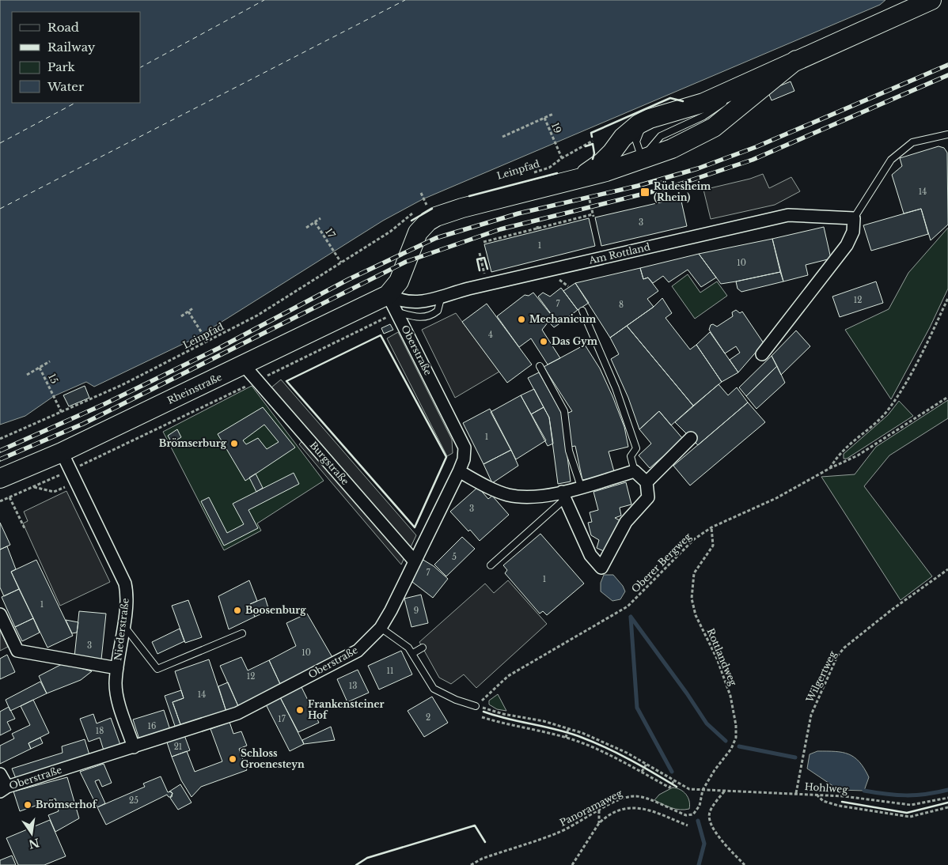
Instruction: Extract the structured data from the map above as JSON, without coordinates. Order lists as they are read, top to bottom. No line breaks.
{"streets":{"main road":["Rheinstraße"],"street":["Am Rottland","Oberstraße","Burgstraße","Niederstraße"],"path":["19","Leinpfad","17","15","Oberer Bergweg","Rottlandweg","Wilgertweg","Hohlweg","Panoramaweg"]},"crossings":[["19","Leinpfad"],["Leinpfad","17"],["Leinpfad","15"],["Am Rottland","Oberstraße"],["Am Rottland","Rheinstraße"],["Oberstraße","Rheinstraße"],["Oberstraße","Burgstraße"],["Oberstraße","Niederstraße"],["Rheinstraße","Burgstraße"],["Rheinstraße","Niederstraße"],["Oberer Bergweg","Rottlandweg"],["Oberer Bergweg","Hohlweg"],["Rottlandweg","Hohlweg"],["Rottlandweg","Panoramaweg"],["Wilgertweg","Hohlweg"],["Hohlweg","Panoramaweg"]],"places":{"transit":["Rüdesheim (Rhein)"],"other":["Mechanicum","Das Gym","Brömserburg","Boosenburg","Frankensteiner Hof","Schloss Groenesteyn","Brömserhof"]},"house_numbers":["14","3","1","10","12","7","8","4","1","3","5","7","1","1","9","3","10","11","12","13","14","2","17","16","18","21","25"],"legend":["Road","Railway","Park","Water"],"north":"bottom"}
